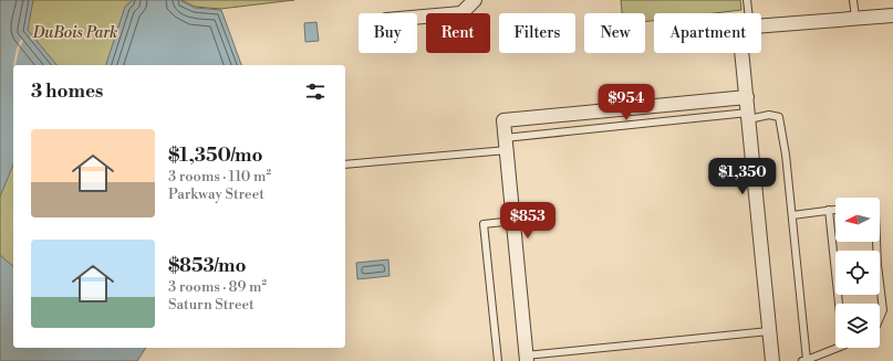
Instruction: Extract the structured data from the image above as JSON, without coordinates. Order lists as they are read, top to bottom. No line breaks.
{"parks":["DuBois Park"],"north":"left","page":{"chip":["Buy","Rent","Filters","New","Apartment"],"heading":"3 homes","price":["$954","$1,350","$853"],"list":[{"name":"$1,350/mo","note":"3 rooms · 110 m² · Parkway Street"},{"name":"$853/mo","note":"3 rooms · 89 m² · Saturn Street"}]}}
